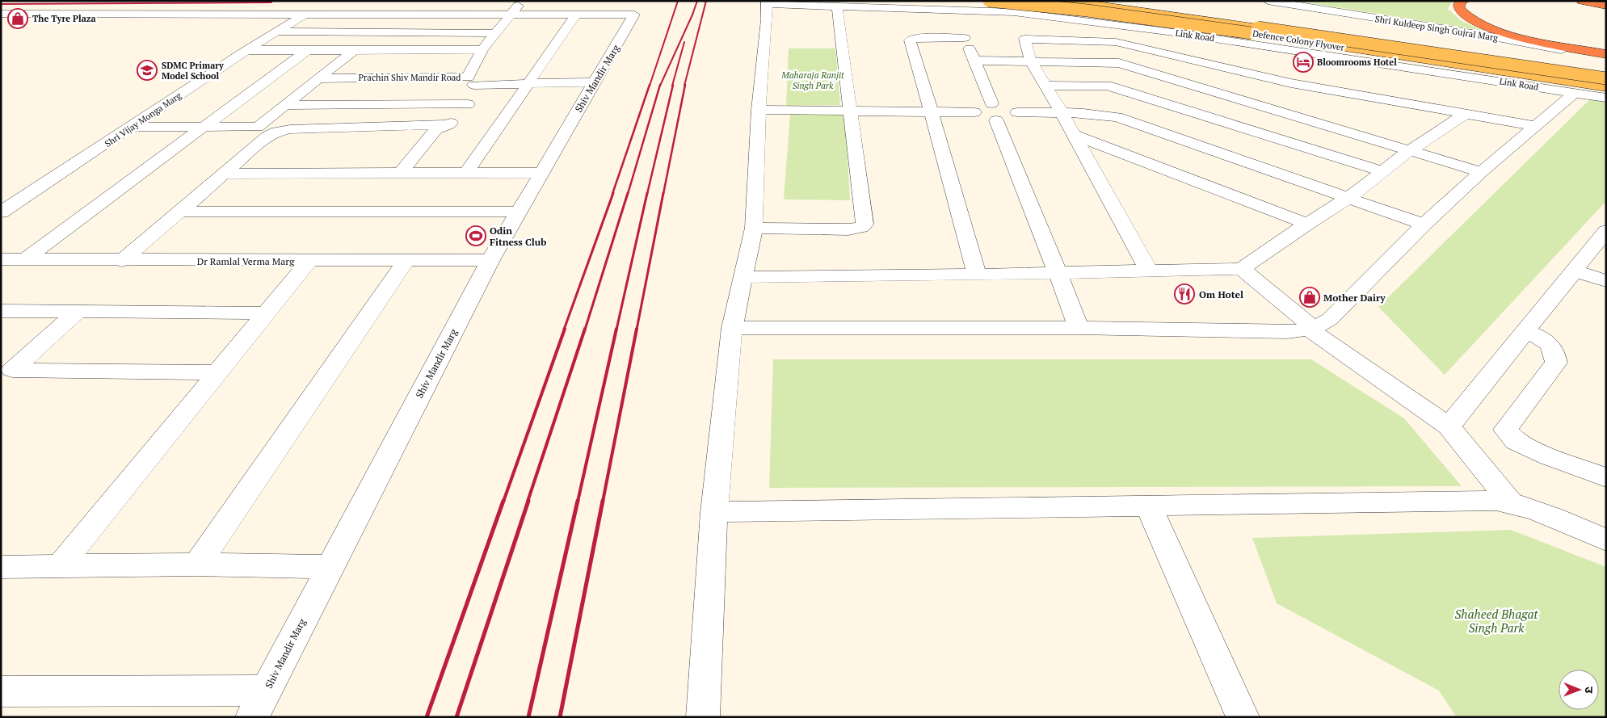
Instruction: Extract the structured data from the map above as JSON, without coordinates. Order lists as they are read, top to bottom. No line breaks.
{"streets":{"main road":["Defence Colony Flyover"],"street":["Shri Kuldeep Singh Gujral Marg","Link Road","Prachin Shiv Mandir Road","Shiv Mandir Marg","Shri Vijay Monga Marg","Dr Ramlal Verma Marg"]},"crossings":[["Shiv Mandir Marg","Dr Ramlal Verma Marg"]],"parks":["Maharaja Ranjit Singh Park","Shaheed Bhagat Singh Park"],"places":{"shop":["The Tyre Plaza","Mother Dairy"],"hotel":["Bloomrooms Hotel"],"school or university":["SDMC Primary Model School"],"sports":["Odin Fitness Club"],"restaurant":["Om Hotel"]},"north":"right"}
